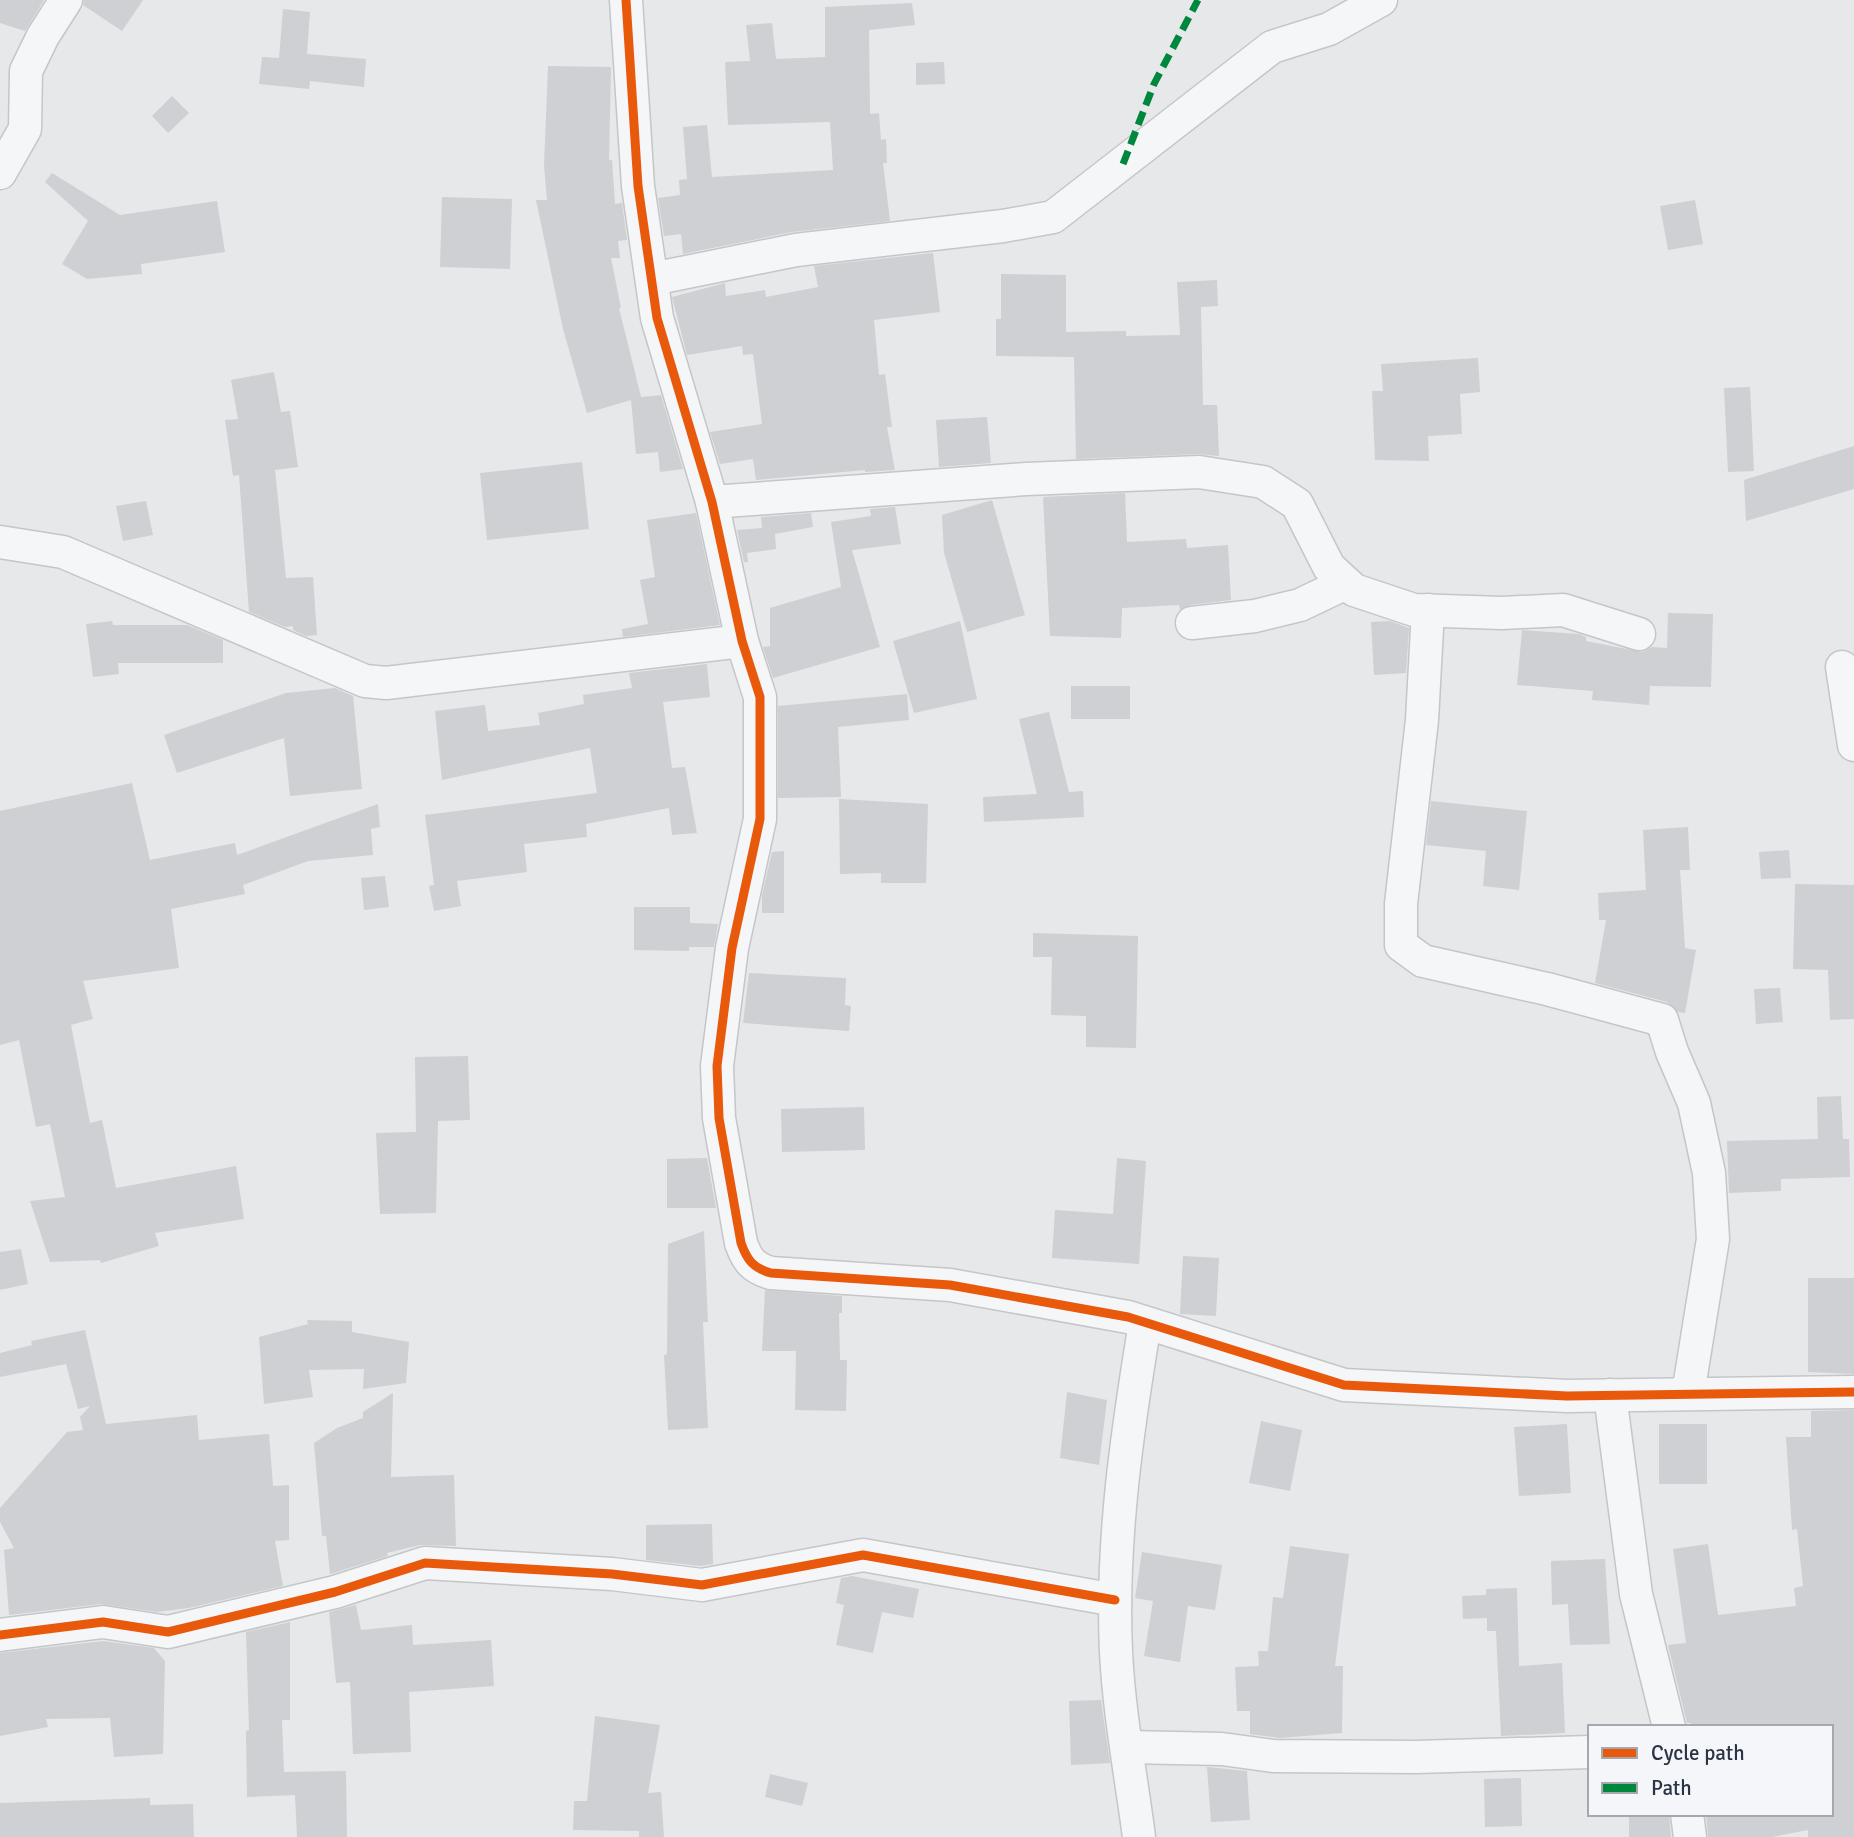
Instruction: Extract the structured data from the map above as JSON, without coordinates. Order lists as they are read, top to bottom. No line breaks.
{"legend":["Cycle path","Path"]}
